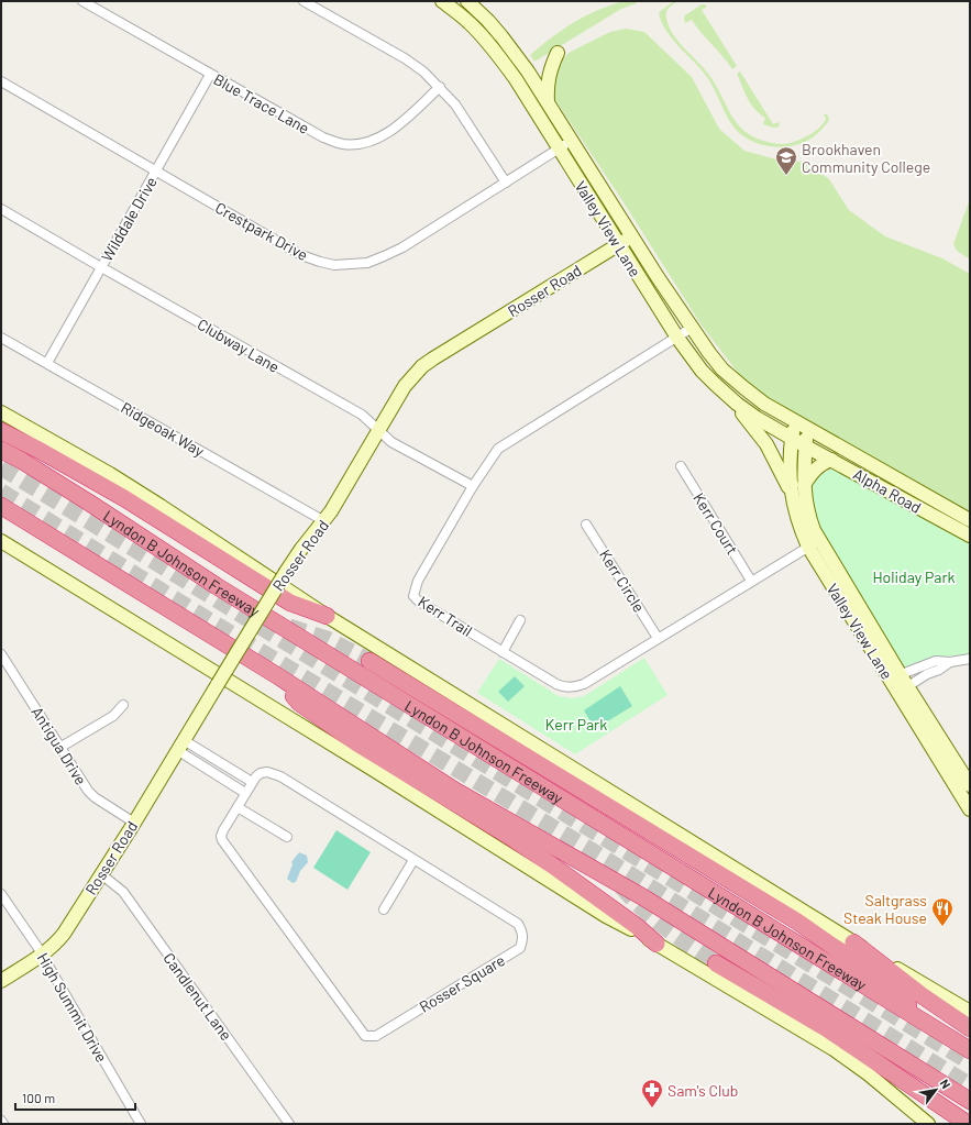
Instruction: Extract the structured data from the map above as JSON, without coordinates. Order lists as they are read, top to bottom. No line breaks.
{"streets":{"highway":["Lyndon B Johnson Freeway"],"main road":["Valley View Lane","Rosser Road","Alpha Road"],"street":["Blue Trace Lane","Wilddale Drive","Crestpark Drive","Clubway Lane","Ridgeoak Way","Kerr Court","Kerr Circle","Kerr Trail","Antigua Drive","Rosser Square","Candlenut Lane","High Summit Drive"]},"crossings":[["Blue Trace Lane","Wilddale Drive"],["Wilddale Drive","Crestpark Drive"],["Wilddale Drive","Clubway Lane"],["Wilddale Drive","Ridgeoak Way"],["Valley View Lane","Crestpark Drive"],["Valley View Lane","Rosser Road"],["Valley View Lane","Alpha Road"],["Valley View Lane","Kerr Trail"],["Rosser Road","Clubway Lane"],["Rosser Road","Ridgeoak Way"],["Rosser Road","Antigua Drive"],["Rosser Road","Candlenut Lane"],["Rosser Road","High Summit Drive"],["Clubway Lane","Kerr Trail"],["Kerr Court","Kerr Trail"],["Kerr Circle","Kerr Trail"]],"parks":["Holiday Park","Kerr Park"],"places":{"school or university":["Brookhaven Community College"],"restaurant":["Saltgrass Steak House"],"pharmacy":["Sam's Club"]},"scale_bar":"100 m","north":"top right"}
